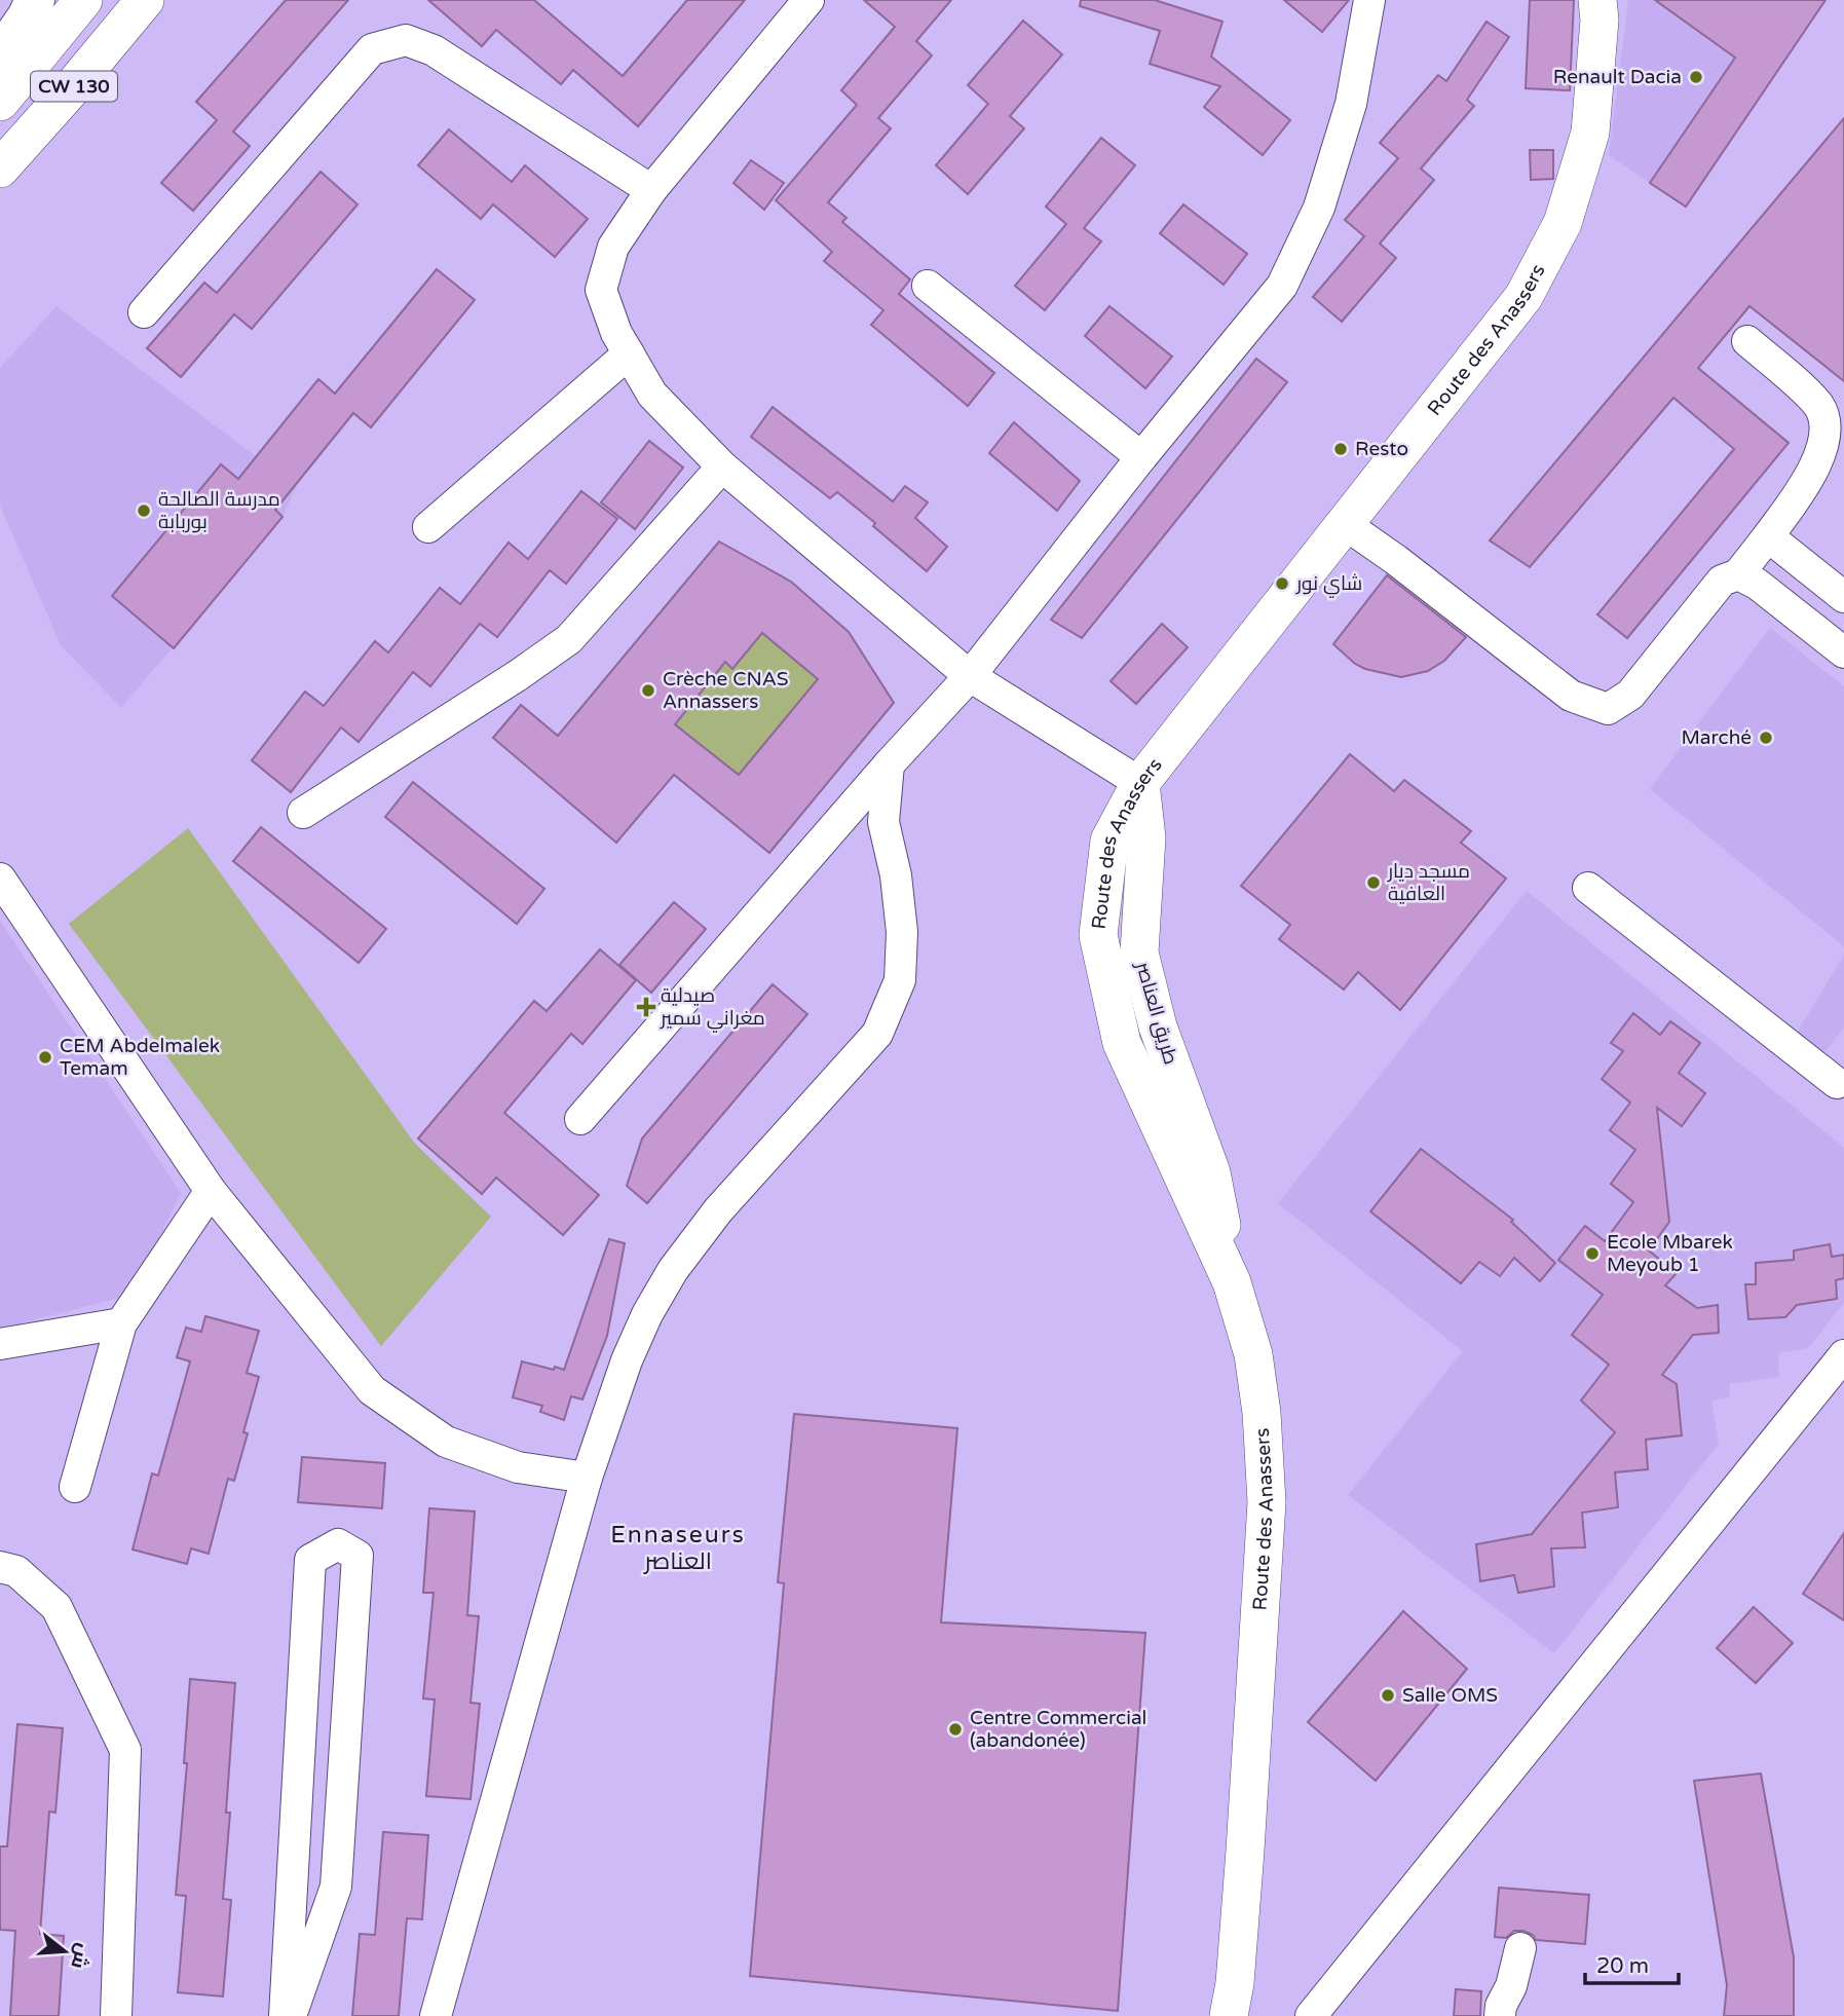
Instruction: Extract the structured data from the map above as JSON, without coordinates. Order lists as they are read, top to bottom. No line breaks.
{"streets":{"main road":["CW 130","Route des Anassers","طريق العناصر"]},"crossings":[["Route des Anassers","طريق العناصر"]],"districts":["Ennaseurs العناصر"],"places":{"other":["Renault Dacia","Resto","مدرسة الصالحة بوربابة","شاي نور","Crèche CNAS Annassers","Marché","مسجد ديار العافية","CEM Abdelmalek Temam","Ecole Mbarek Meyoub 1","Salle OMS","Centre Commercial (abandonée)"],"health":["صيدلية مغراني سمير"]},"scale_bar":"20 m","north":"right"}
